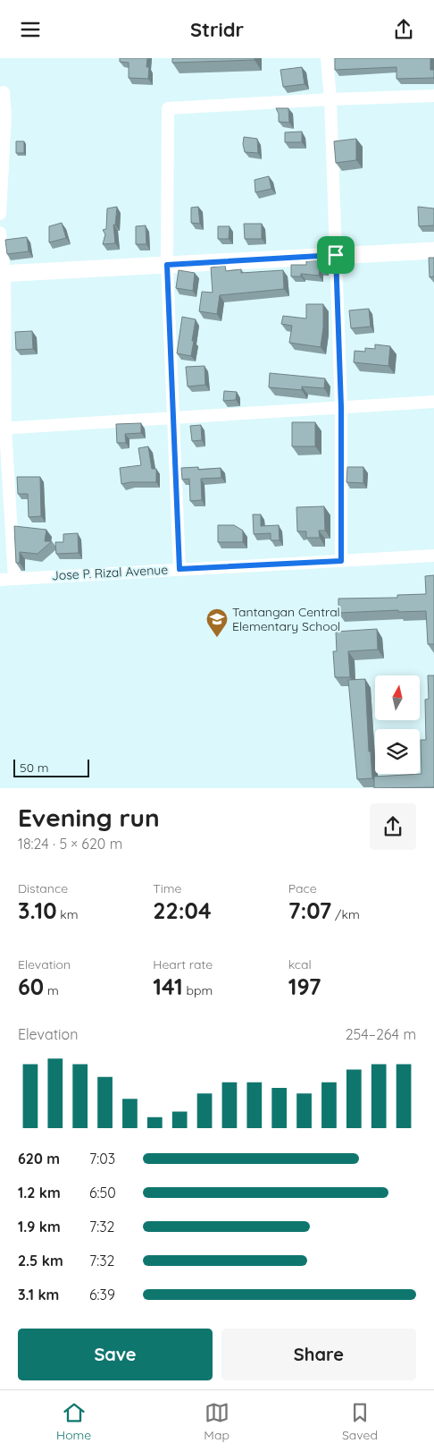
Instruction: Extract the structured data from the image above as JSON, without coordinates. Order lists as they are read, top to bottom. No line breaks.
{"streets":{"street":["Jose P. Rizal Avenue"]},"places":{"school or university":["Tantangan Central Elementary School"]},"scale_bar":"50 m","north":"top","page":{"header":"Stridr","scale":"50 m","heading":["Evening run","18:24 · 5 × 620 m"],"stats":[["Distance","3.10 km"],["Time","22:04"],["Pace","7:07 /km"],["Elevation","60 m"],["Heart rate","141 bpm"],["kcal","197"]],"chart":["Elevation","254–264 m"],"list":[{"name":"620 m","note":"7:03"},{"name":"1.2 km","note":"6:50"},{"name":"1.9 km","note":"7:32"},{"name":"2.5 km","note":"7:32"},{"name":"3.1 km","note":"6:39"}],"buttons":["Save","Share"],"tabs":["Home","Map","Saved"]}}
